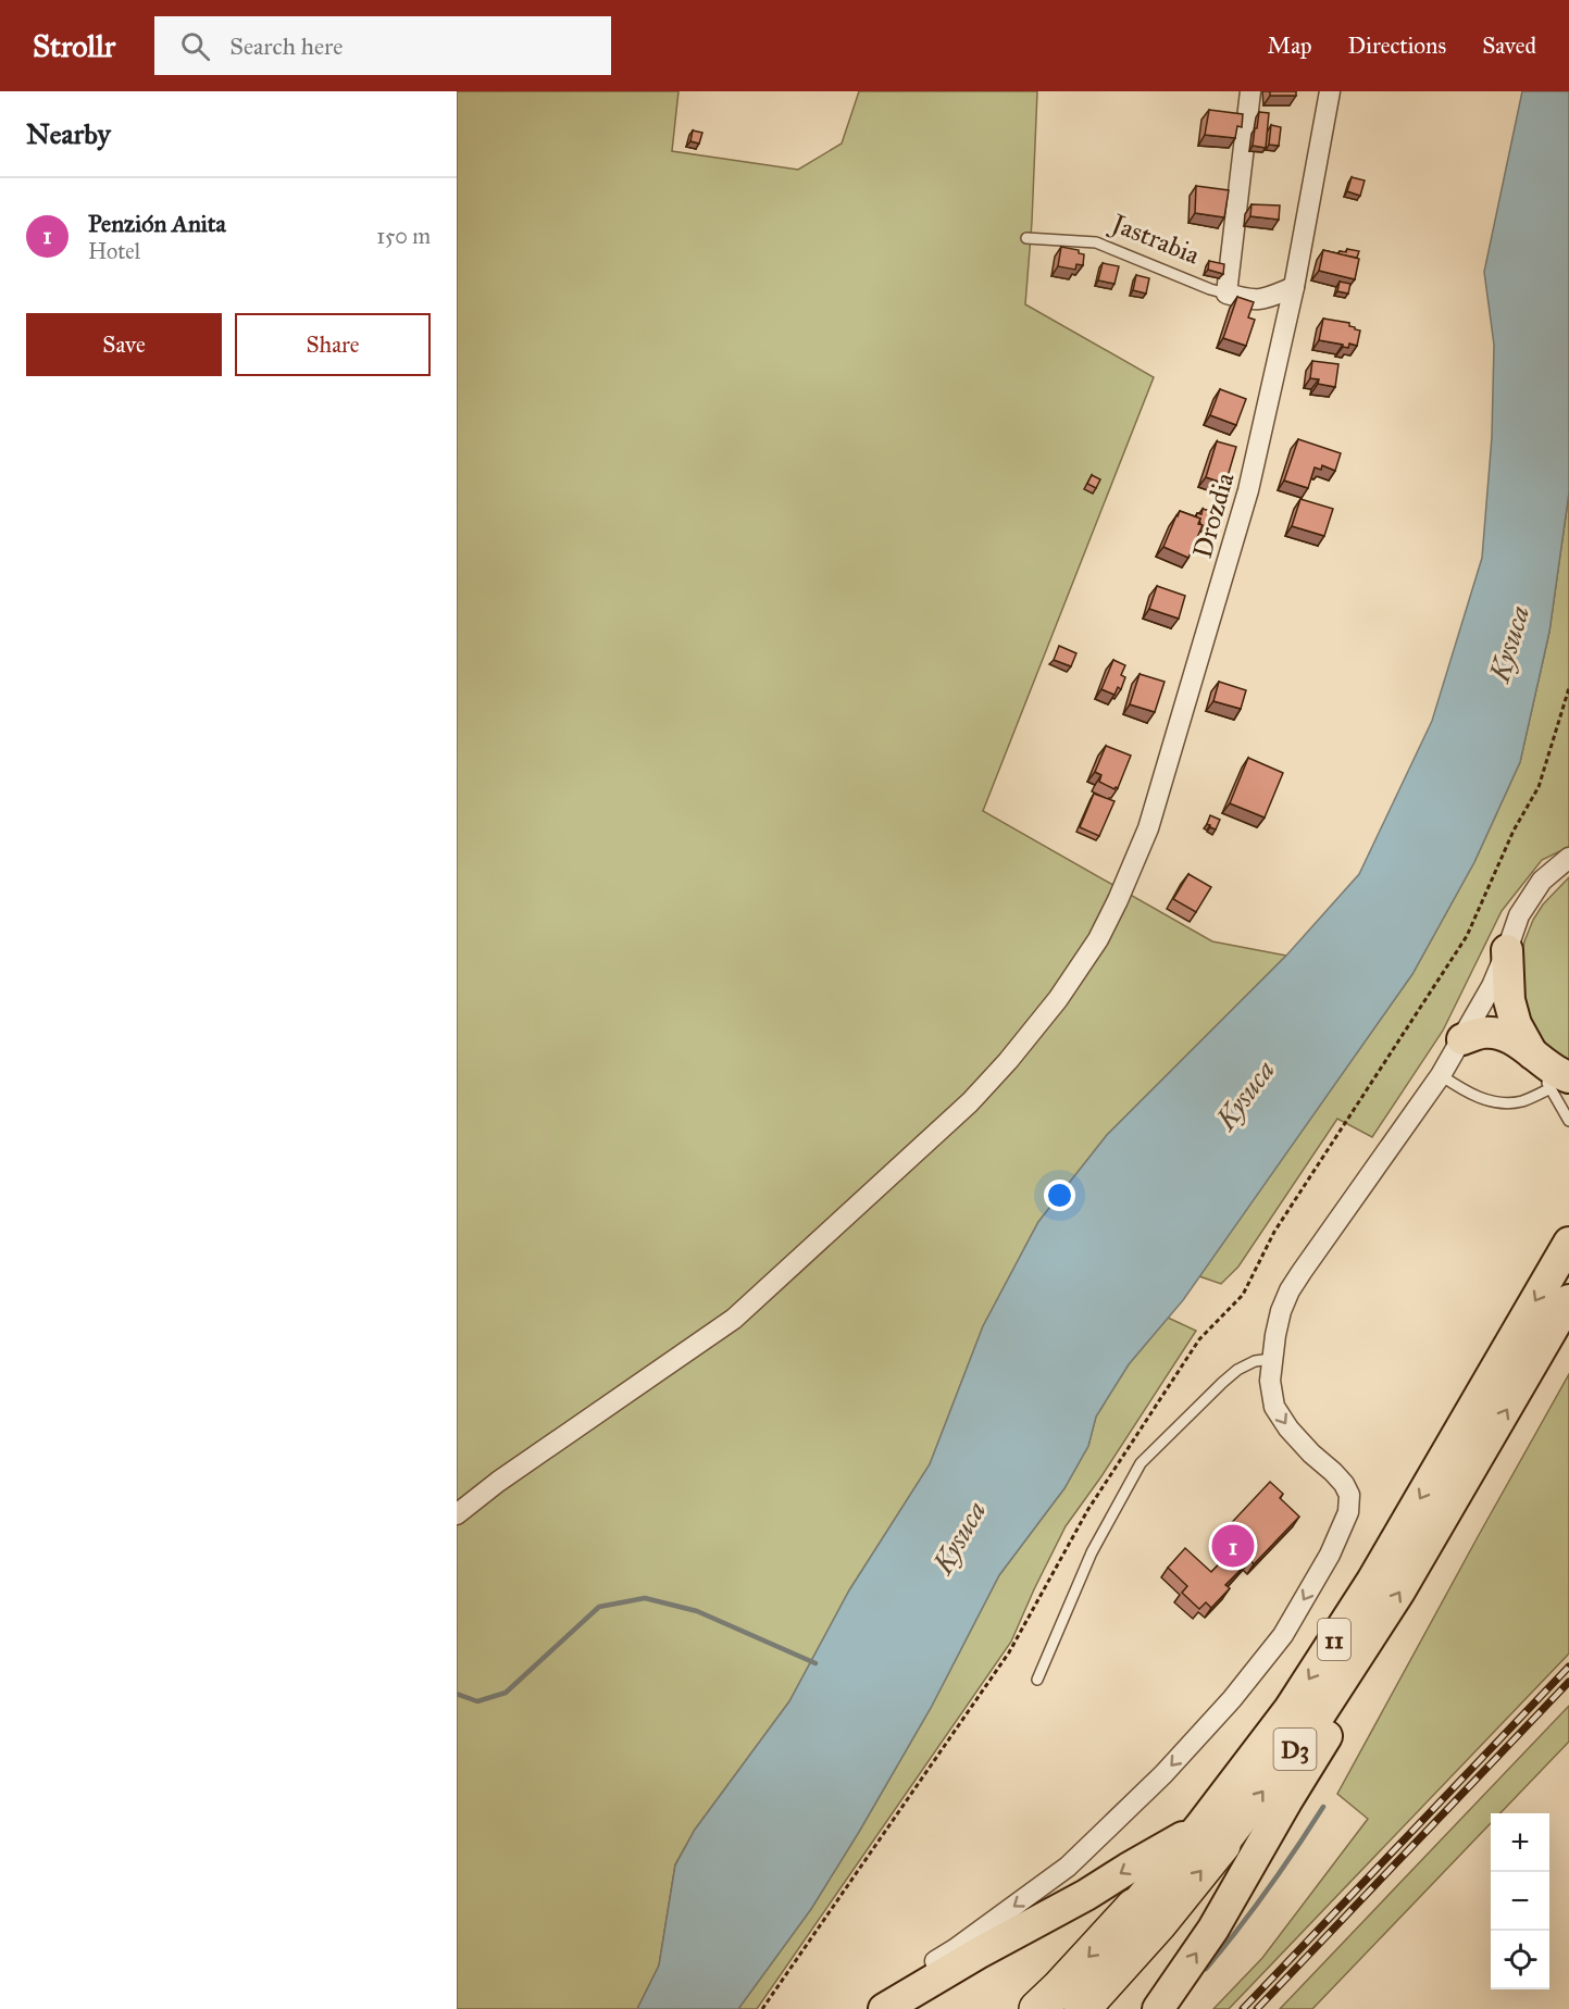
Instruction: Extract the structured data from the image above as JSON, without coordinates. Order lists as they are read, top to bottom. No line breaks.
{"streets":{"highway":["D3"],"main road":["11"],"street":["Jastrabia","Drozdia"]},"crossings":[["Jastrabia","Drozdia"],["11","D3"]],"water":["Kysuca"],"page":{"header":"Strollr","search":"Search here","nav":["Map","Directions","Saved"],"heading":"Nearby","list":[{"mark":"1","name":"Penzión Anita","note":"Hotel","value":"150 m"}],"buttons":["Save","Share"],"pins":"1","map_buttons":["+","−"]}}
